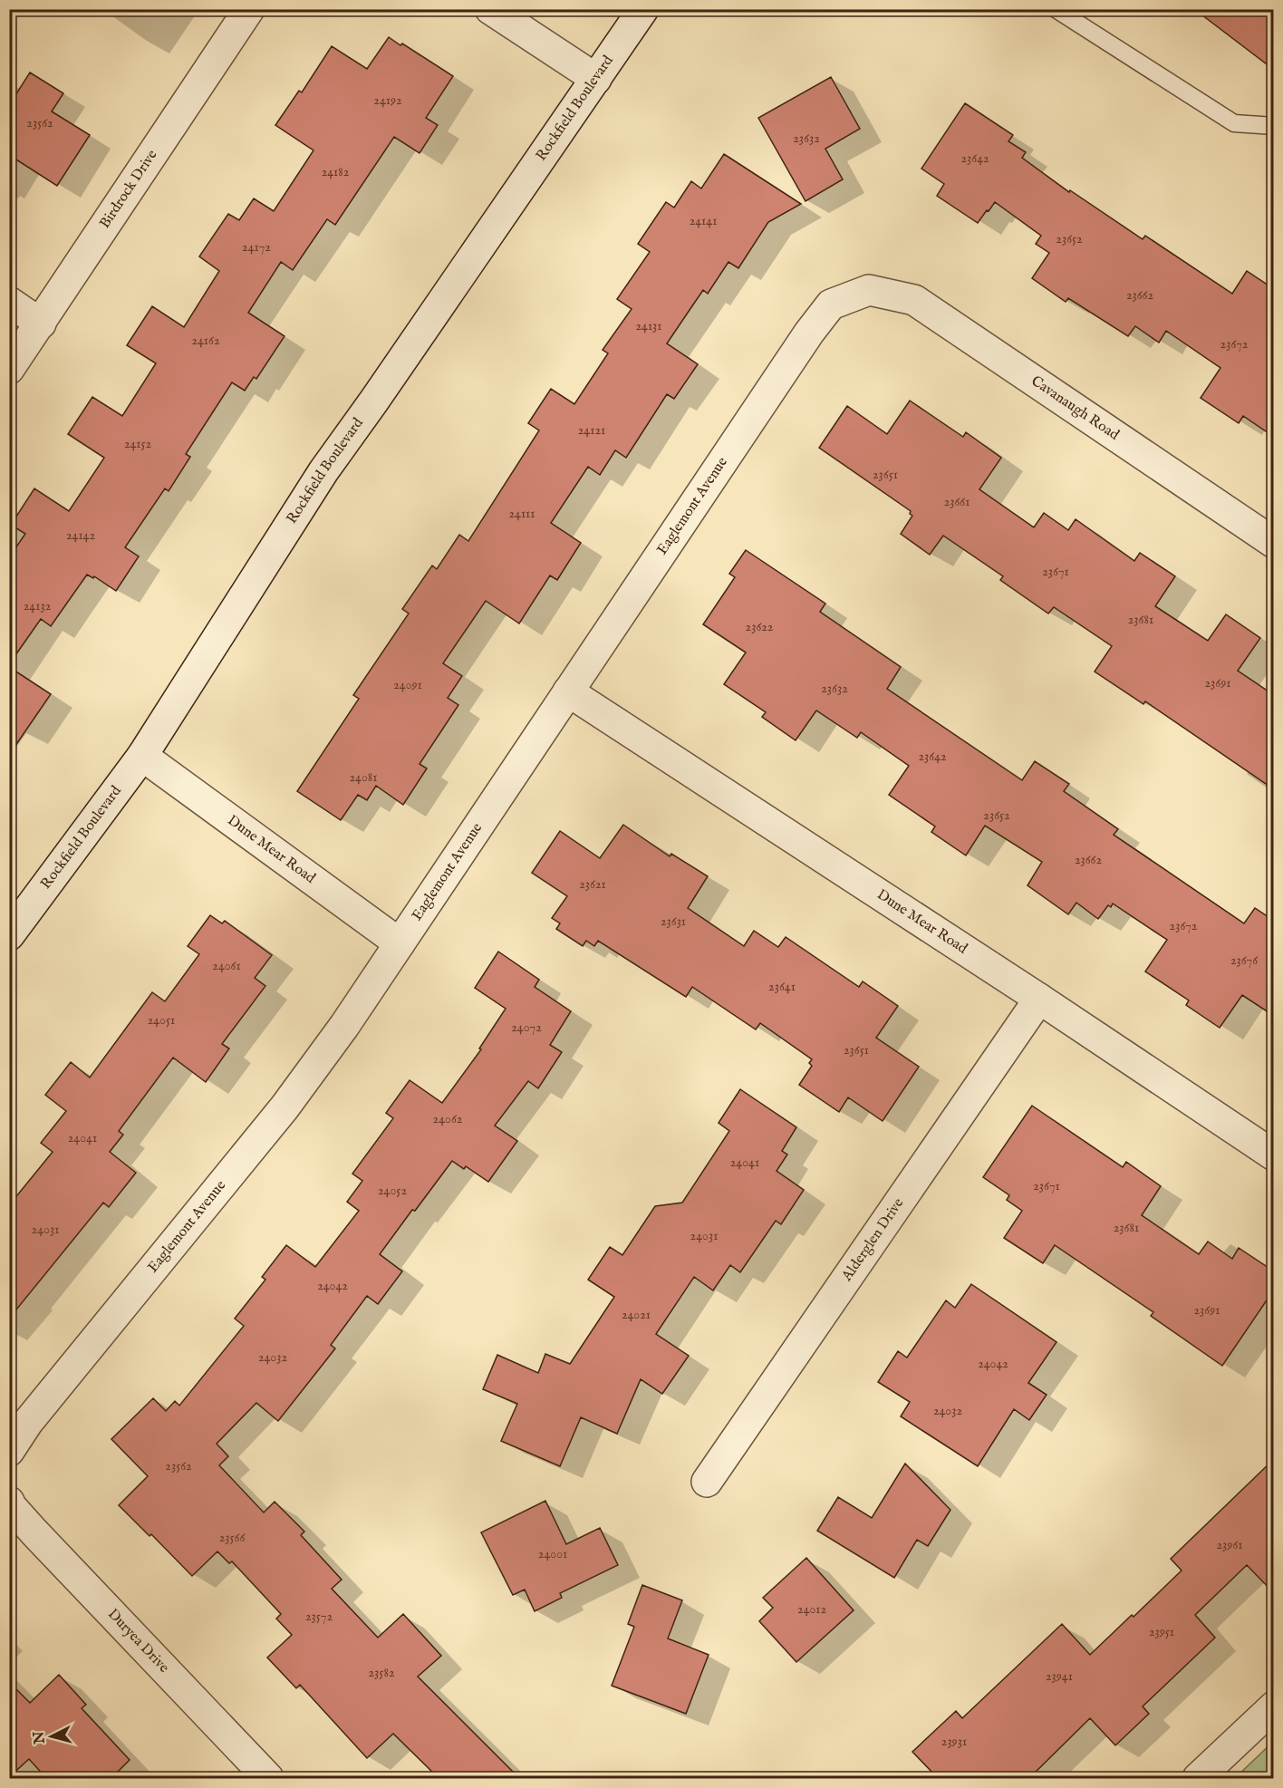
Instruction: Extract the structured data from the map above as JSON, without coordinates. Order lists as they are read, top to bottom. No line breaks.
{"streets":{"street":["Rockfield Boulevard","Birdrock Drive","Cavanaugh Road","Eaglemont Avenue","Dune Mear Road","Alderglen Drive","Duryea Drive"]},"crossings":[["Rockfield Boulevard","Dune Mear Road"],["Cavanaugh Road","Eaglemont Avenue"],["Eaglemont Avenue","Dune Mear Road"],["Dune Mear Road","Alderglen Drive"]],"house_numbers":["24192","23562","23632","23642","24182","24141","23652","24172","23662","24131","24162","23672","24121","24152","23651","23661","24111","24142","23671","24132","23681","23622","23691","24091","23632","23642","24081","23652","23662","23621","23631","23672","23676","24061","23641","24051","24072","23651","24062","24041","24041","23671","24052","23681","24031","24031","24042","23691","24021","24032","24042","24032","23562","23566","23961","24001","24012","23572","23951","23582","23941","23931"],"north":"left"}
